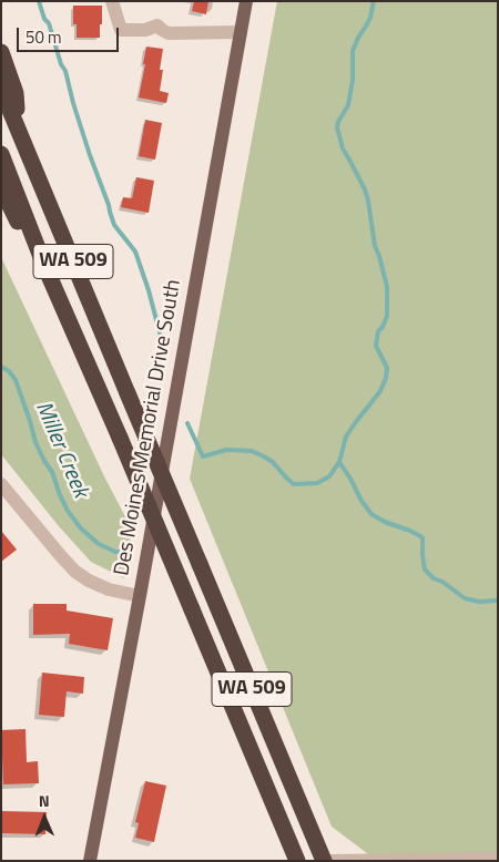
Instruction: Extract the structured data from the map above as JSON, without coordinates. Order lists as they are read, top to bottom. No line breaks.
{"streets":{"highway":["WA 509"],"main road":["Des Moines Memorial Drive South"]},"water":["Miller Creek"],"scale_bar":"50 m","north":"top"}
